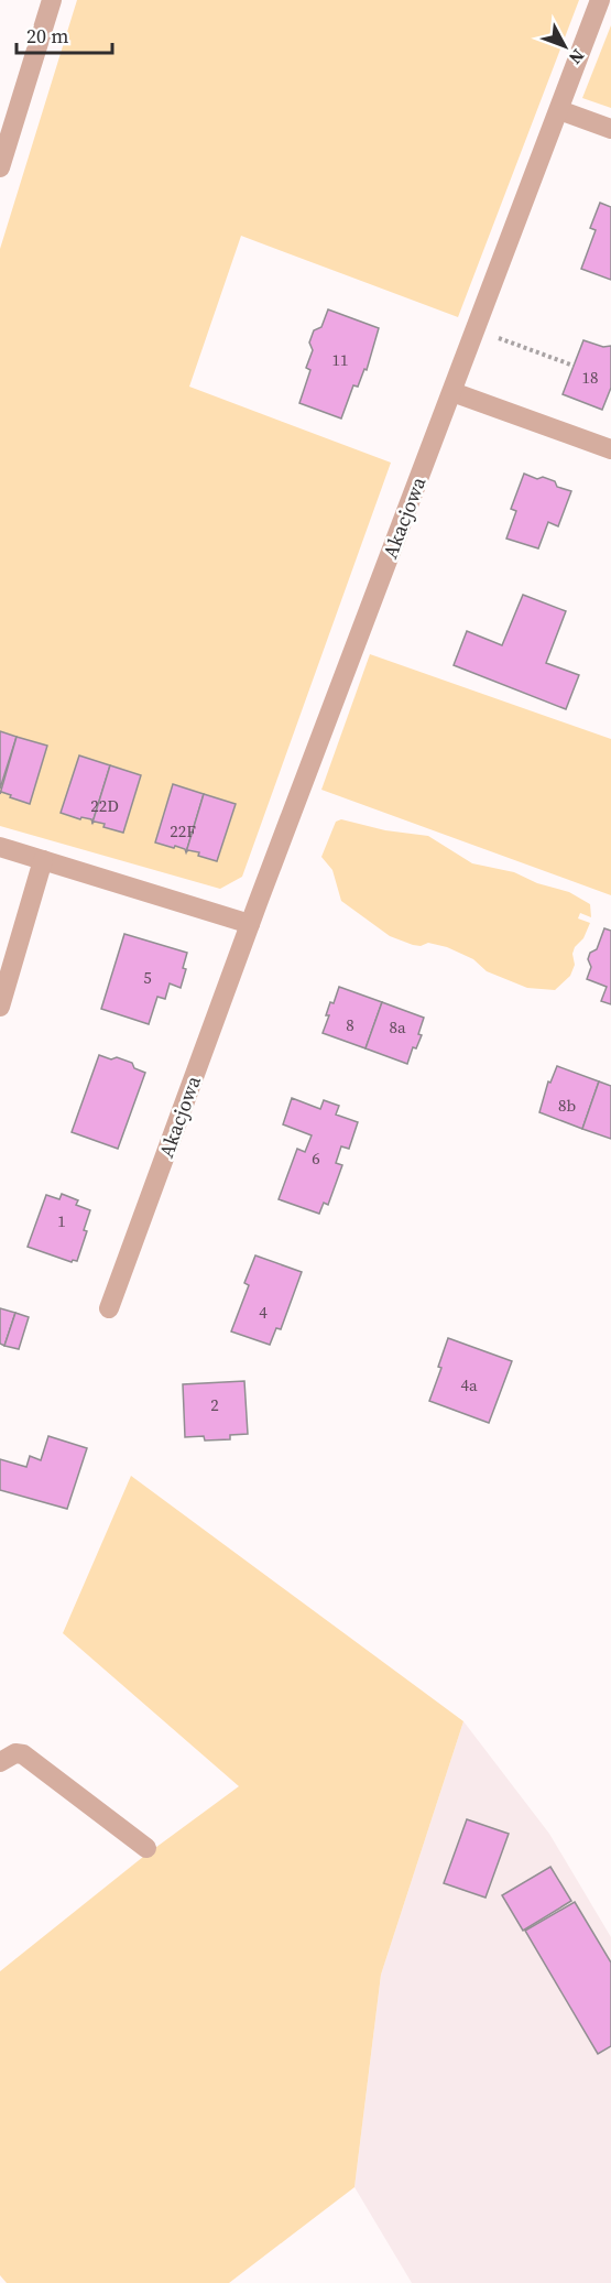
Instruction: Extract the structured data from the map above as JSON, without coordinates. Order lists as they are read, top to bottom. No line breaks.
{"streets":{"street":["Akacjowa"]},"house_numbers":["11","18","22D","22F","5","8","8a","8b","6","1","4","4a","2"],"scale_bar":"20 m","north":"bottom right"}
